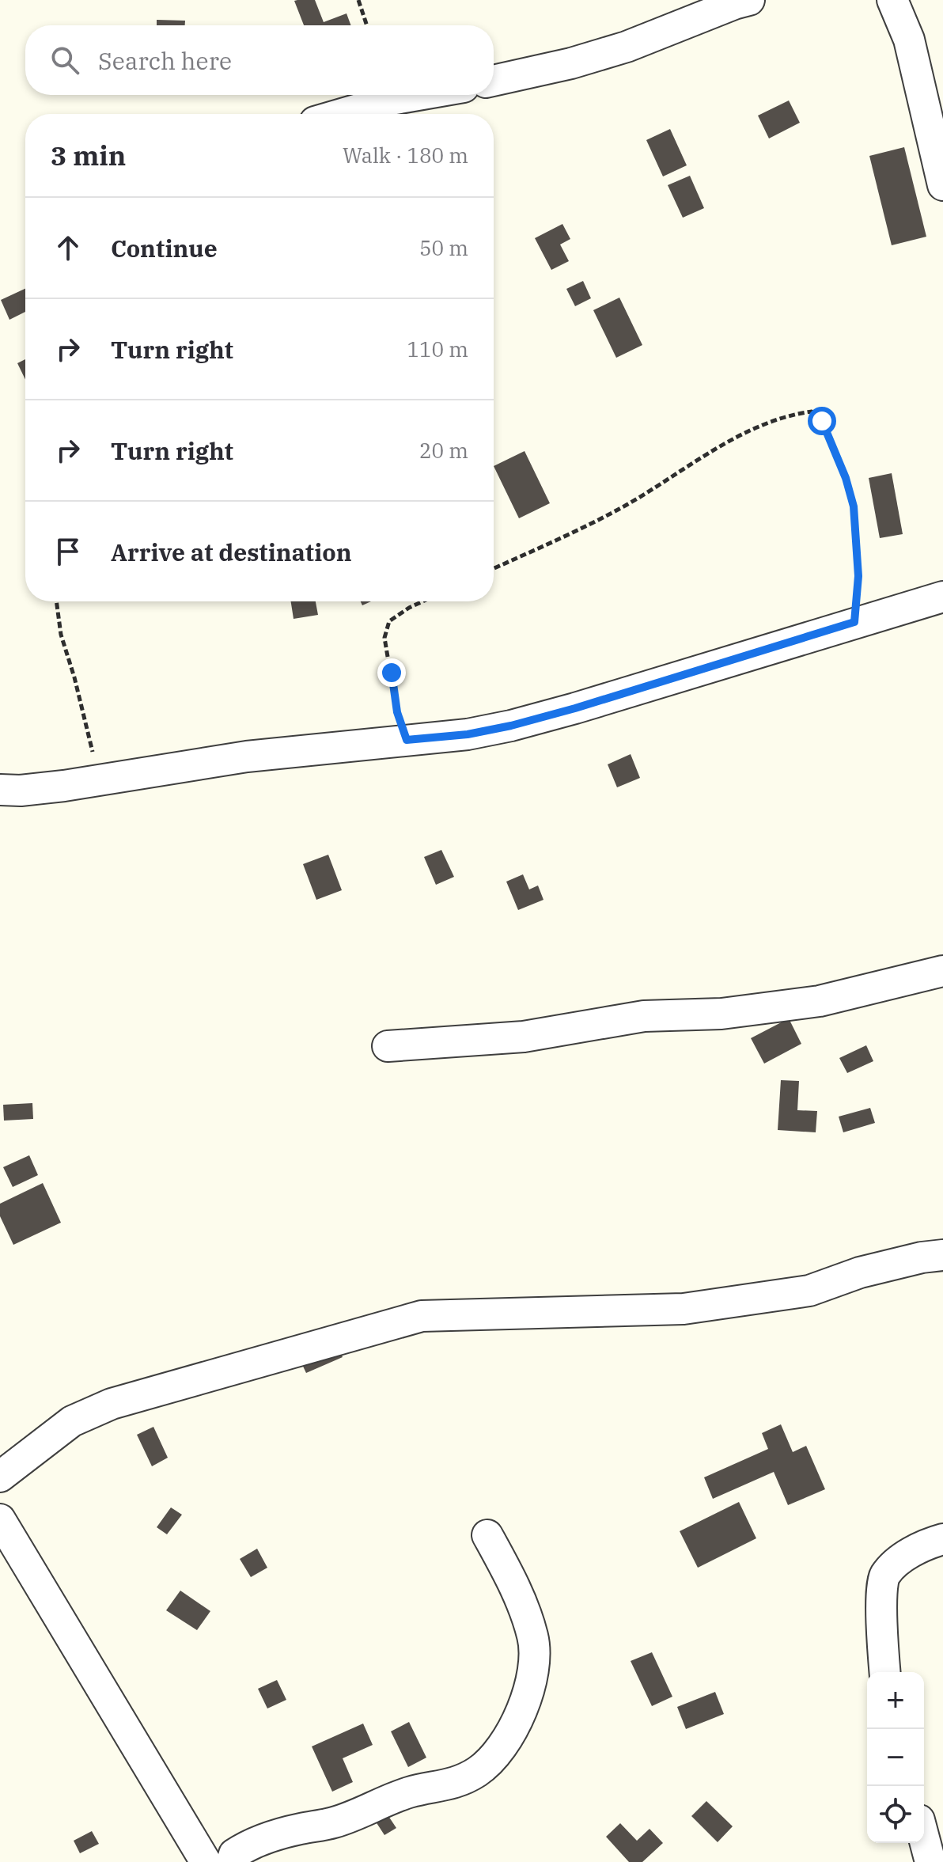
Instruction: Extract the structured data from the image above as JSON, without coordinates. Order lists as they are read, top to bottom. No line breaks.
{"page":{"search":"Search here","heading":["3 min","Walk · 180 m"],"list":[["Continue","50 m"],["Turn right","110 m"],["Turn right","20 m"],"Arrive at destination"],"map_buttons":["+","−"]}}
